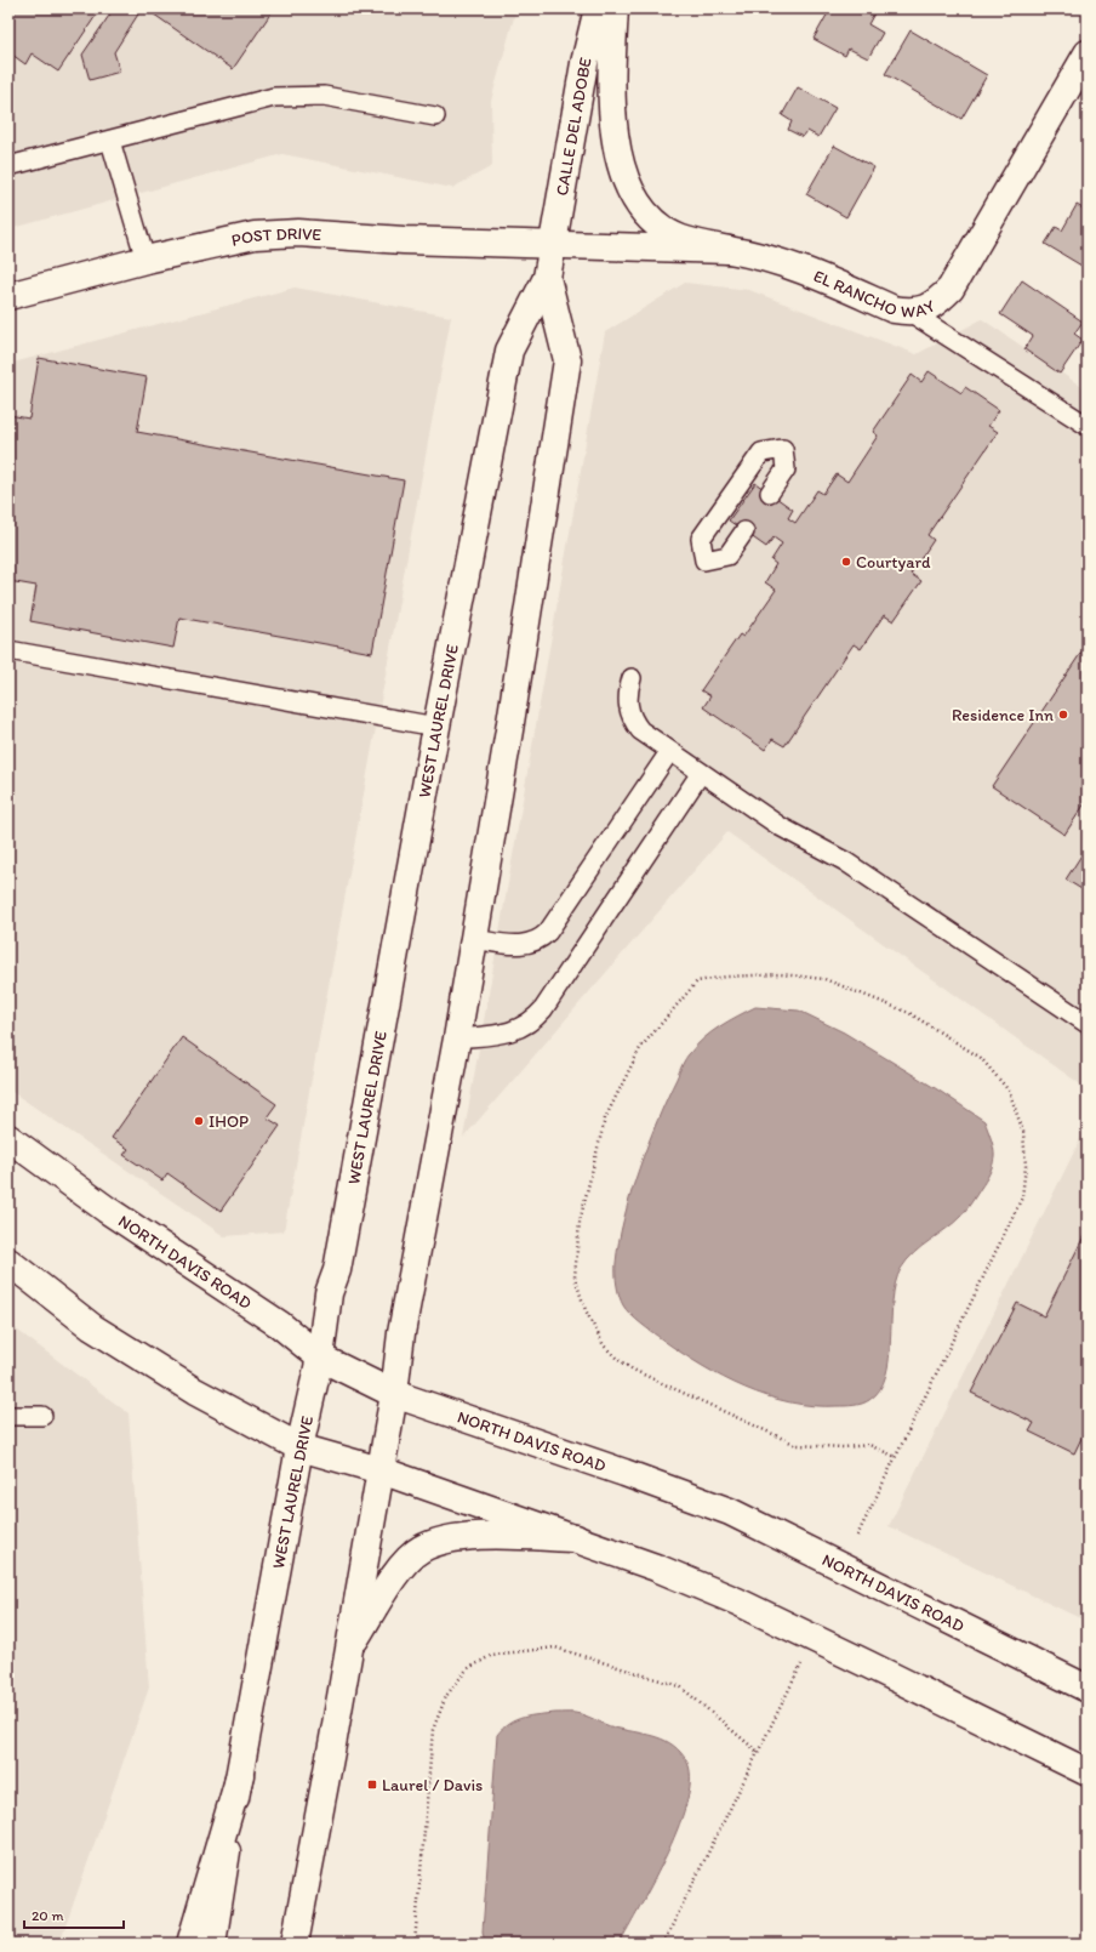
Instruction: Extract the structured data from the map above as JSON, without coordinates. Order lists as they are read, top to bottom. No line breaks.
{"streets":{"main road":["CALLE DEL ADOBE","POST DRIVE","EL RANCHO WAY","WEST LAUREL DRIVE","NORTH DAVIS ROAD"]},"crossings":[["CALLE DEL ADOBE","POST DRIVE"],["CALLE DEL ADOBE","EL RANCHO WAY"],["CALLE DEL ADOBE","WEST LAUREL DRIVE"],["POST DRIVE","EL RANCHO WAY"],["POST DRIVE","WEST LAUREL DRIVE"],["EL RANCHO WAY","WEST LAUREL DRIVE"],["WEST LAUREL DRIVE","NORTH DAVIS ROAD"]],"places":{"other":["Courtyard","Residence Inn","IHOP"],"transit":["Laurel / Davis"]},"scale_bar":"20 m"}
